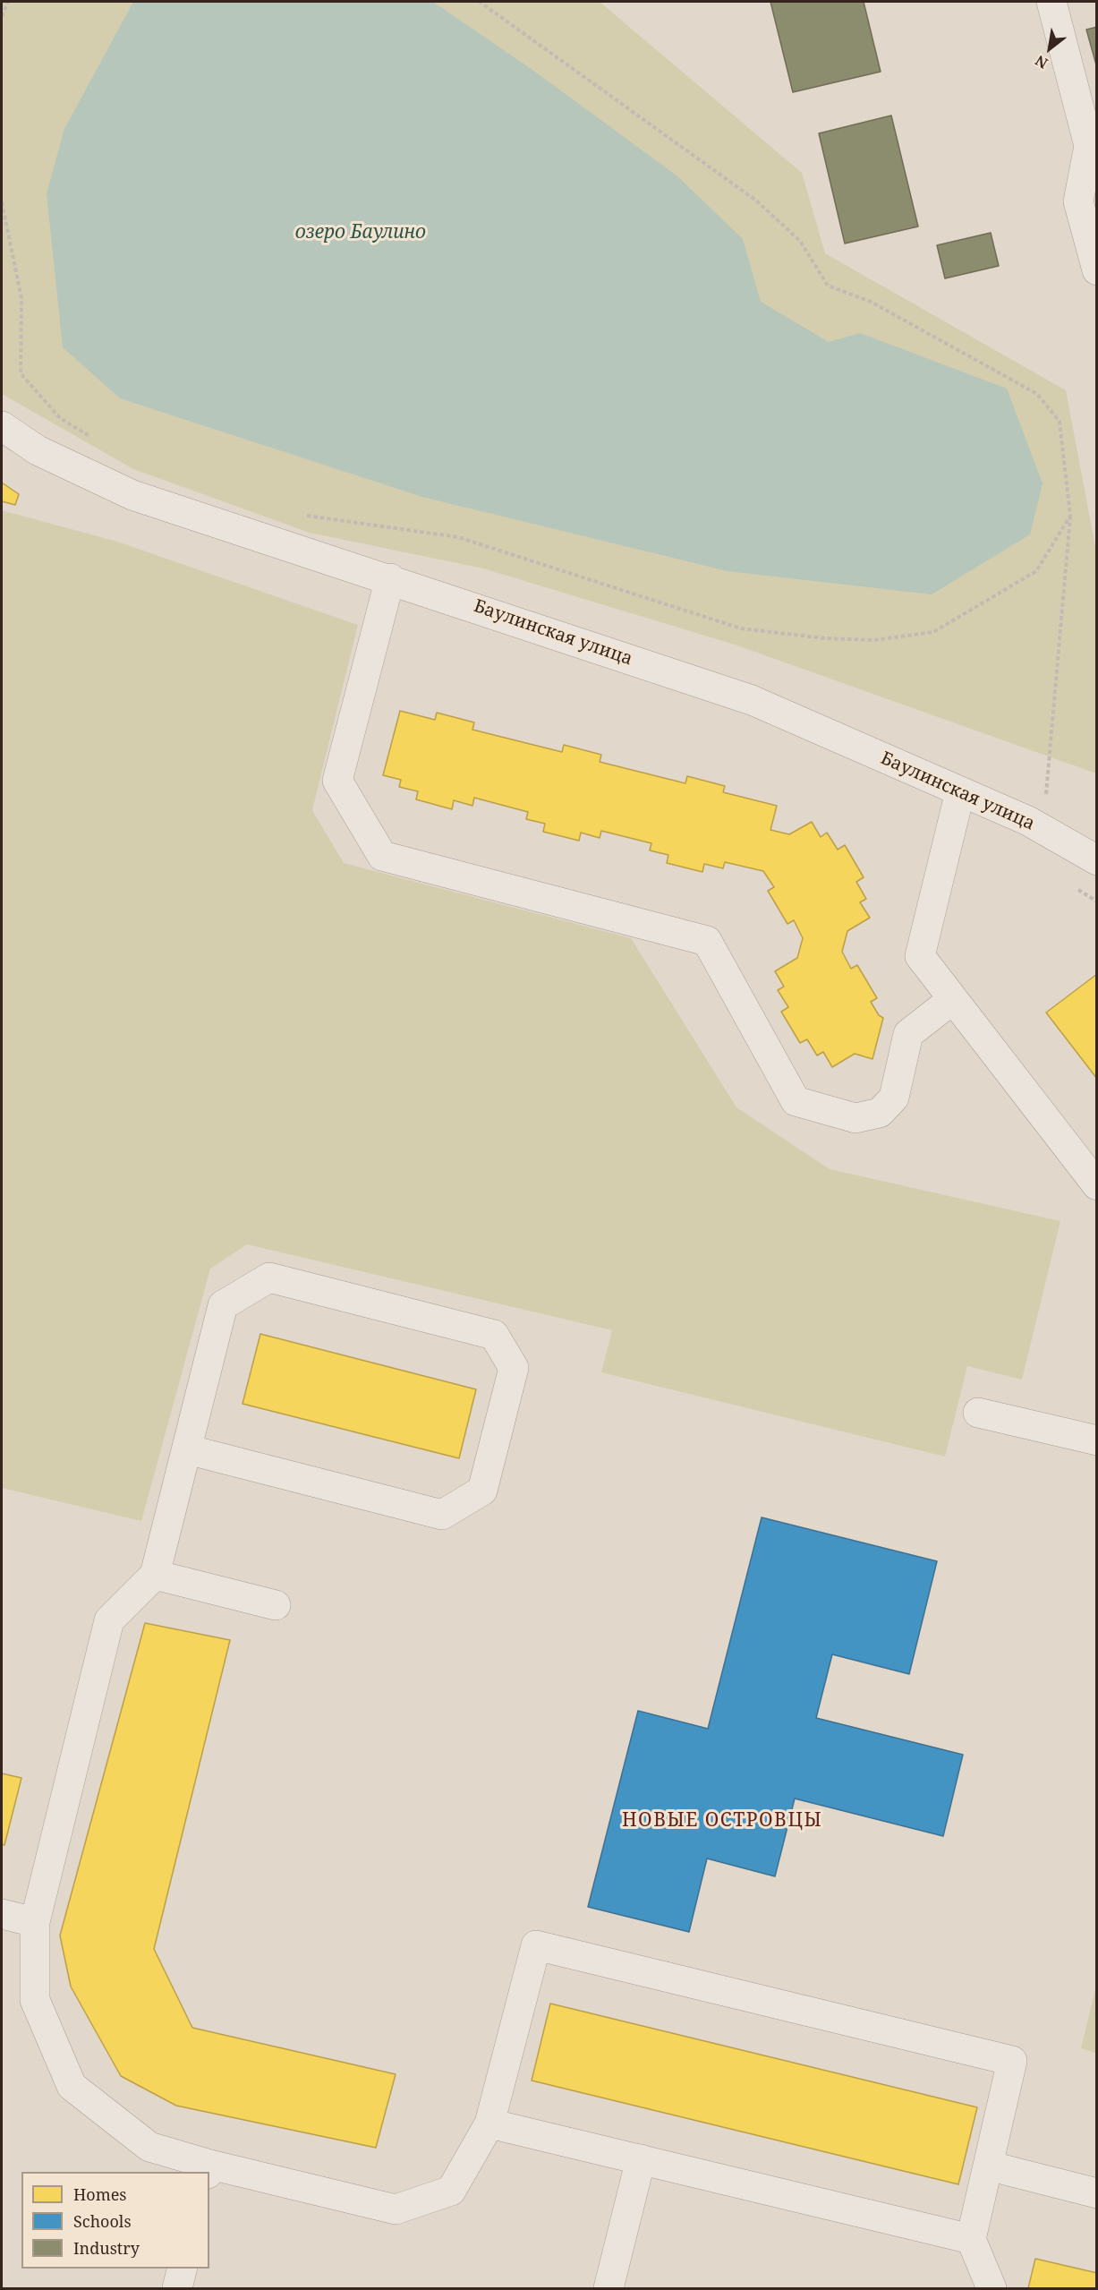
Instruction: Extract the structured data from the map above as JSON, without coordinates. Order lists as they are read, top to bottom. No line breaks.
{"streets":{"street":["Баулинская улица"]},"districts":["НОВЫЕ ОСТРОВЦЫ"],"water":["озеро Баулино"],"legend":["Homes","Schools","Industry"],"north":"bottom left"}
